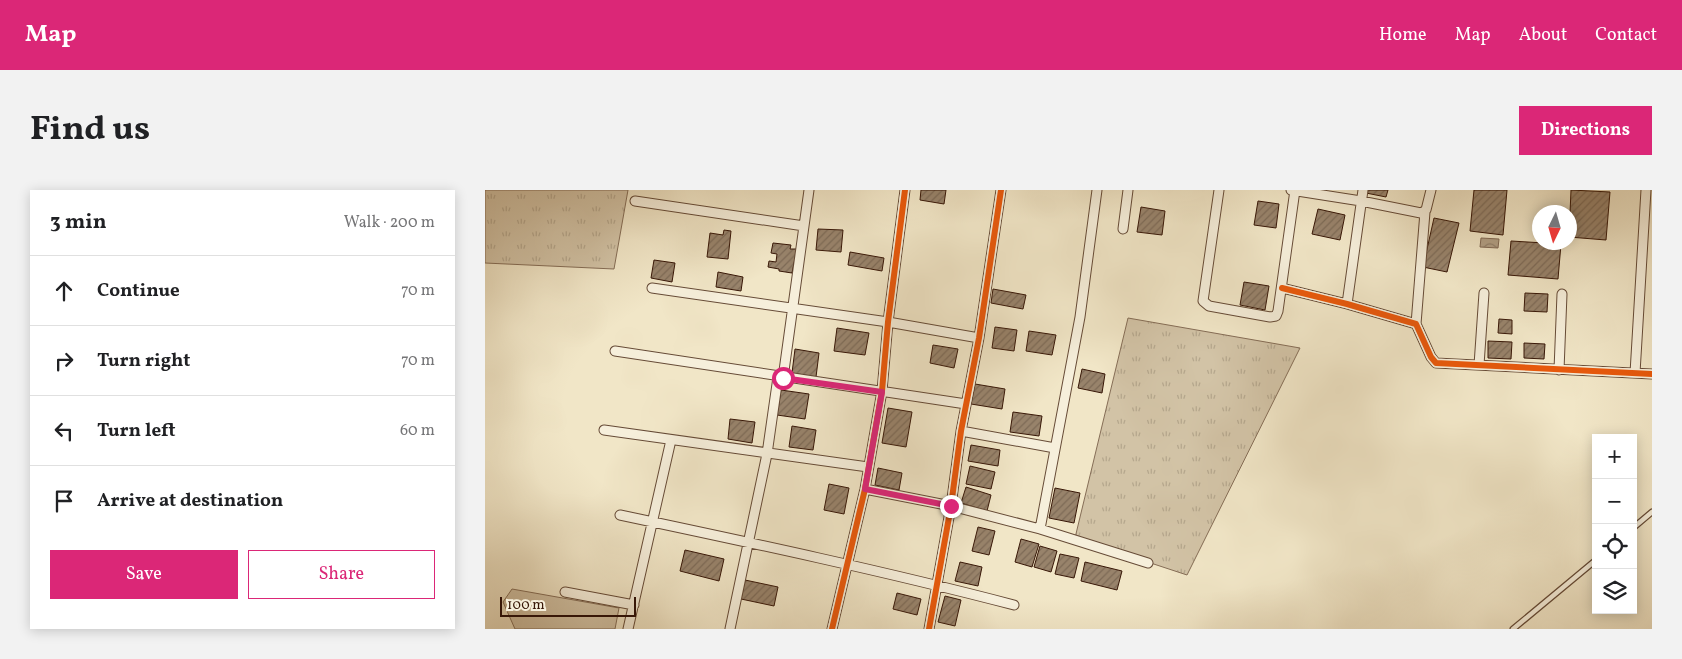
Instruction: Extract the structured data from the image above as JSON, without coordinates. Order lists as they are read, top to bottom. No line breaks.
{"scale_bar":"100 m","north":"bottom","page":{"header":"Map","nav":["Home","Map","About","Contact"],"title":"Find us","buttons":["Directions",["Save","Share"]],"heading":["3 min","Walk · 200 m"],"list":[["Continue","70 m"],["Turn right","70 m"],["Turn left","60 m"],"Arrive at destination"],"map_buttons":["+","−"],"scale":"100 m"}}
